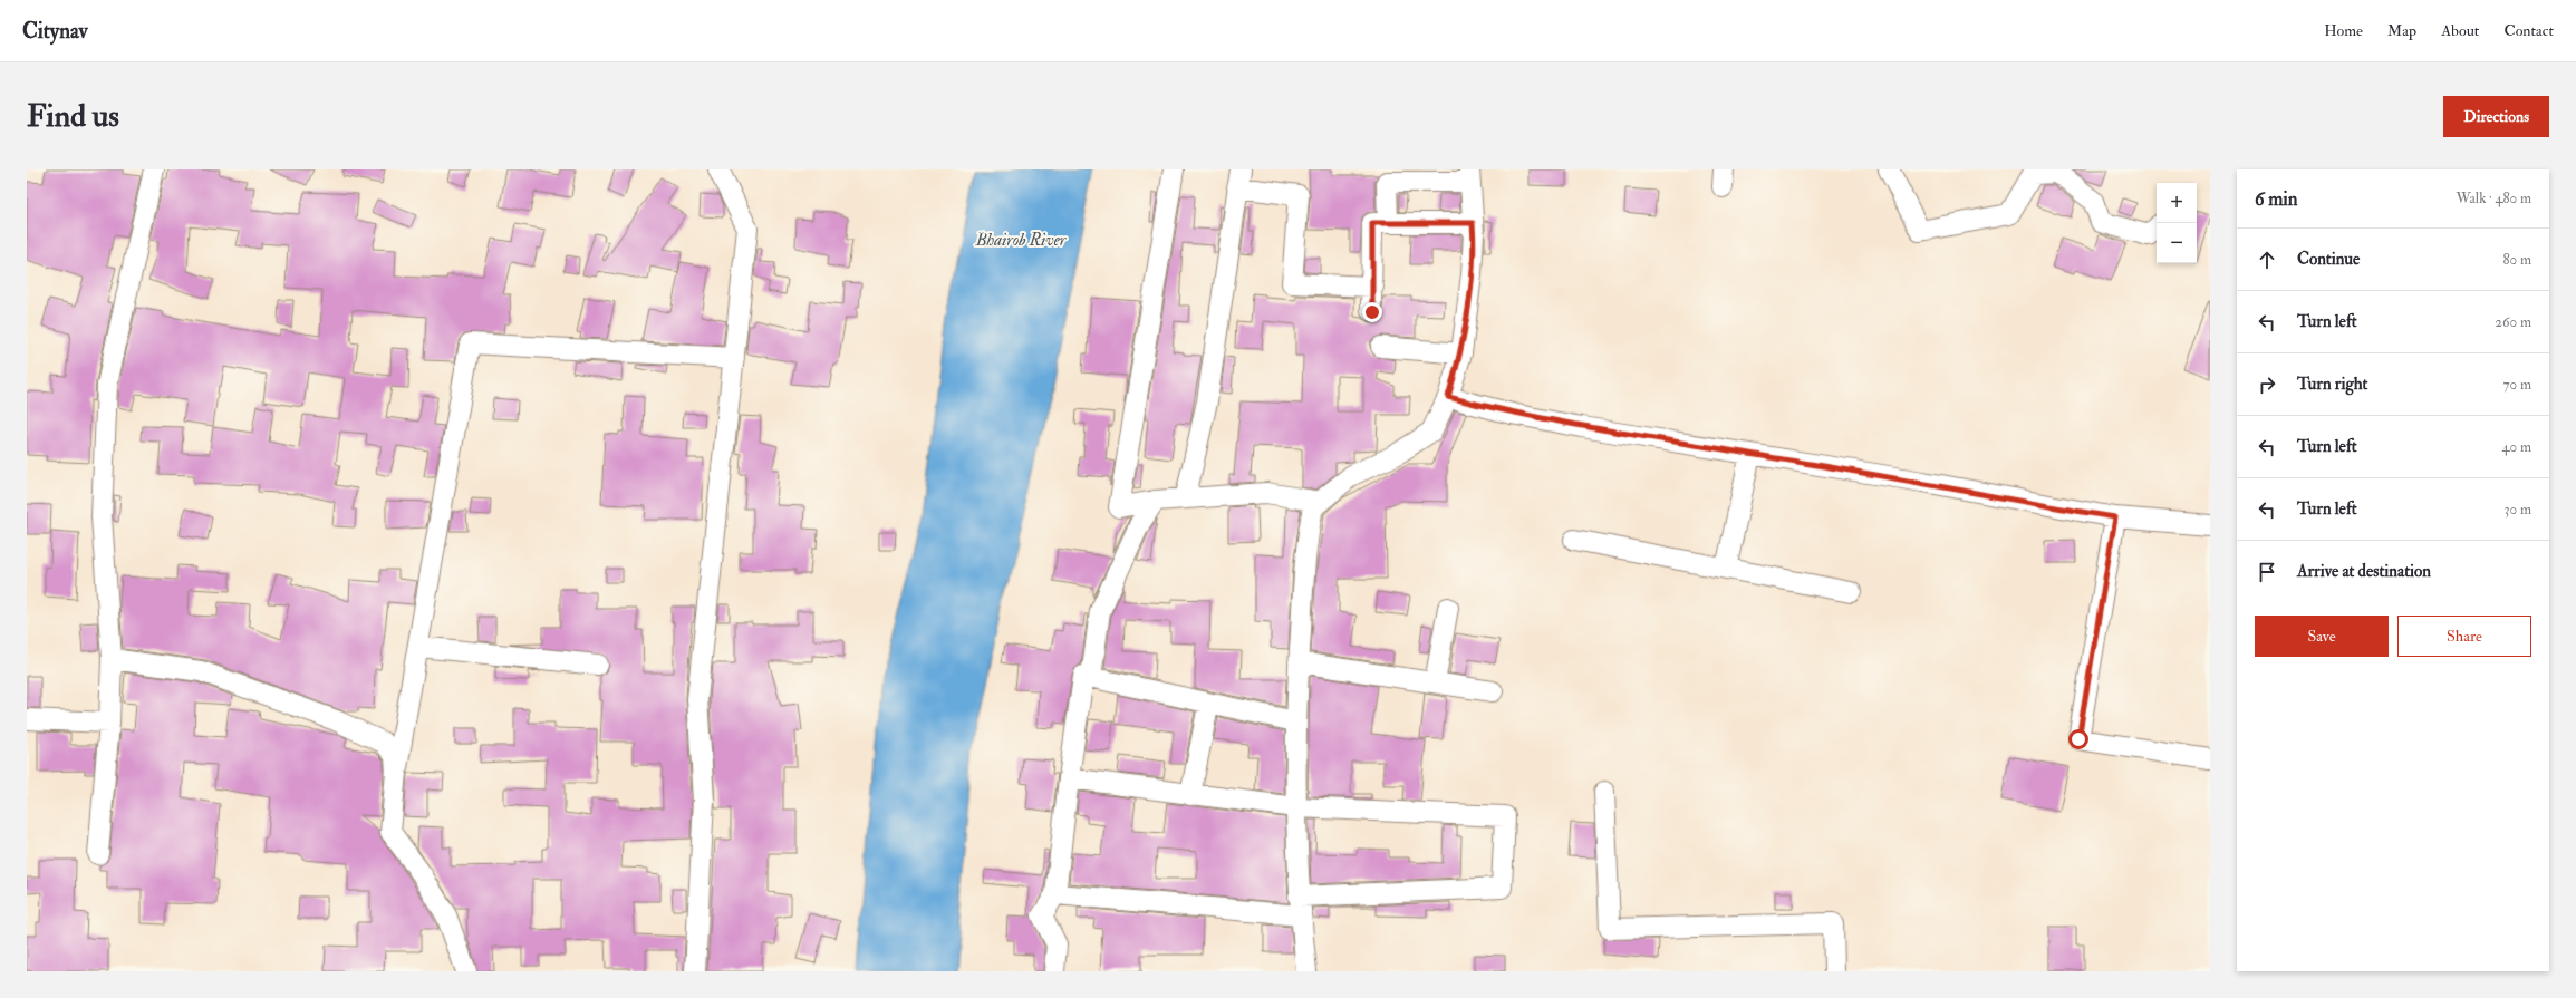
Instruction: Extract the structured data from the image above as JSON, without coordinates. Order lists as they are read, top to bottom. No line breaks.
{"water":["Bhairob River"],"page":{"header":"Citynav","nav":["Home","Map","About","Contact"],"buttons":["Directions",["Save","Share"]],"title":"Find us","heading":["6 min","Walk · 480 m"],"map_buttons":["+","−"],"list":[["Continue","80 m"],["Turn left","260 m"],["Turn right","70 m"],["Turn left","40 m"],["Turn left","30 m"],"Arrive at destination"]}}
